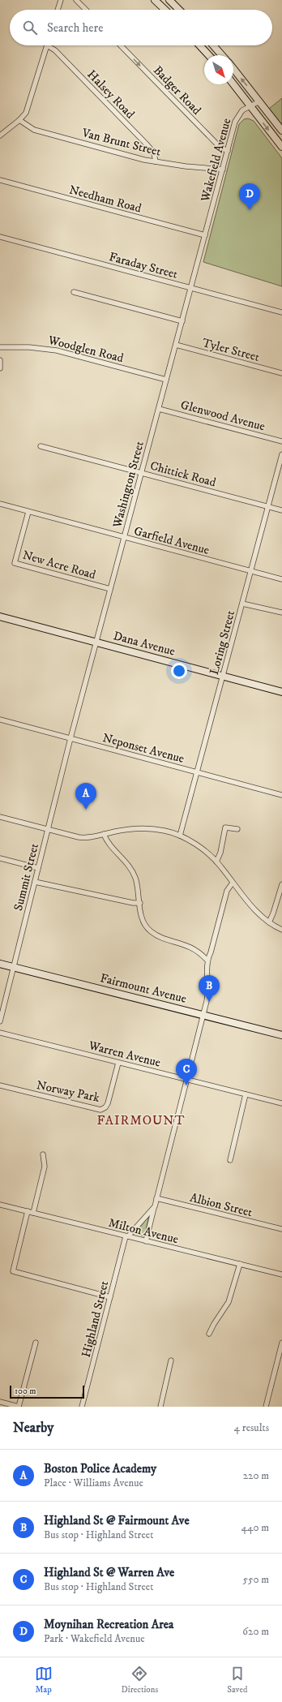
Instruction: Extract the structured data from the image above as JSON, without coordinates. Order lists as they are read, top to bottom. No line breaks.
{"streets":{"street":["Badger Road","Halsey Road","Van Brunt Street","Wakefield Avenue","Needham Road","Faraday Street","Woodglen Road","Tyler Street","Glenwood Avenue","Chittick Road","Washington Street","Garfield Avenue","New Acre Road","Loring Street","Dana Avenue","Neponset Avenue","Summit Street","Fairmount Avenue","Warren Avenue","Norway Park","Albion Street","Milton Avenue","Highland Street"]},"crossings":[["Badger Road","Wakefield Avenue"],["Halsey Road","Van Brunt Street"],["Van Brunt Street","Wakefield Avenue"],["Wakefield Avenue","Needham Road"],["Wakefield Avenue","Washington Street"],["Needham Road","Washington Street"],["Faraday Street","Washington Street"],["Woodglen Road","Washington Street"],["Tyler Street","Washington Street"],["Glenwood Avenue","Washington Street"],["Chittick Road","Washington Street"],["Chittick Road","Loring Street"],["Washington Street","Garfield Avenue"],["Washington Street","New Acre Road"],["Washington Street","Dana Avenue"],["Washington Street","Neponset Avenue"],["Washington Street","Summit Street"],["Garfield Avenue","New Acre Road"],["Garfield Avenue","Loring Street"],["Loring Street","Dana Avenue"],["Loring Street","Neponset Avenue"],["Neponset Avenue","Summit Street"],["Summit Street","Fairmount Avenue"],["Warren Avenue","Norway Park"],["Milton Avenue","Highland Street"]],"one_way":["Badger Road"],"districts":["FAIRMOUNT"],"scale_bar":"100 m","north":"bottom right","page":{"search":"Search here","pins":["D","A","B","C"],"scale":"100 m","heading":["Nearby","4 results"],"list":[{"mark":"A","name":"Boston Police Academy","note":"Place · Williams Avenue","value":"220 m"},{"mark":"B","name":"Highland St @ Fairmount Ave","note":"Bus stop · Highland Street","value":"440 m"},{"mark":"C","name":"Highland St @ Warren Ave","note":"Bus stop · Highland Street","value":"550 m"},{"mark":"D","name":"Moynihan Recreation Area","note":"Park · Wakefield Avenue","value":"620 m"}],"nav":["Map","Directions","Saved"]}}
